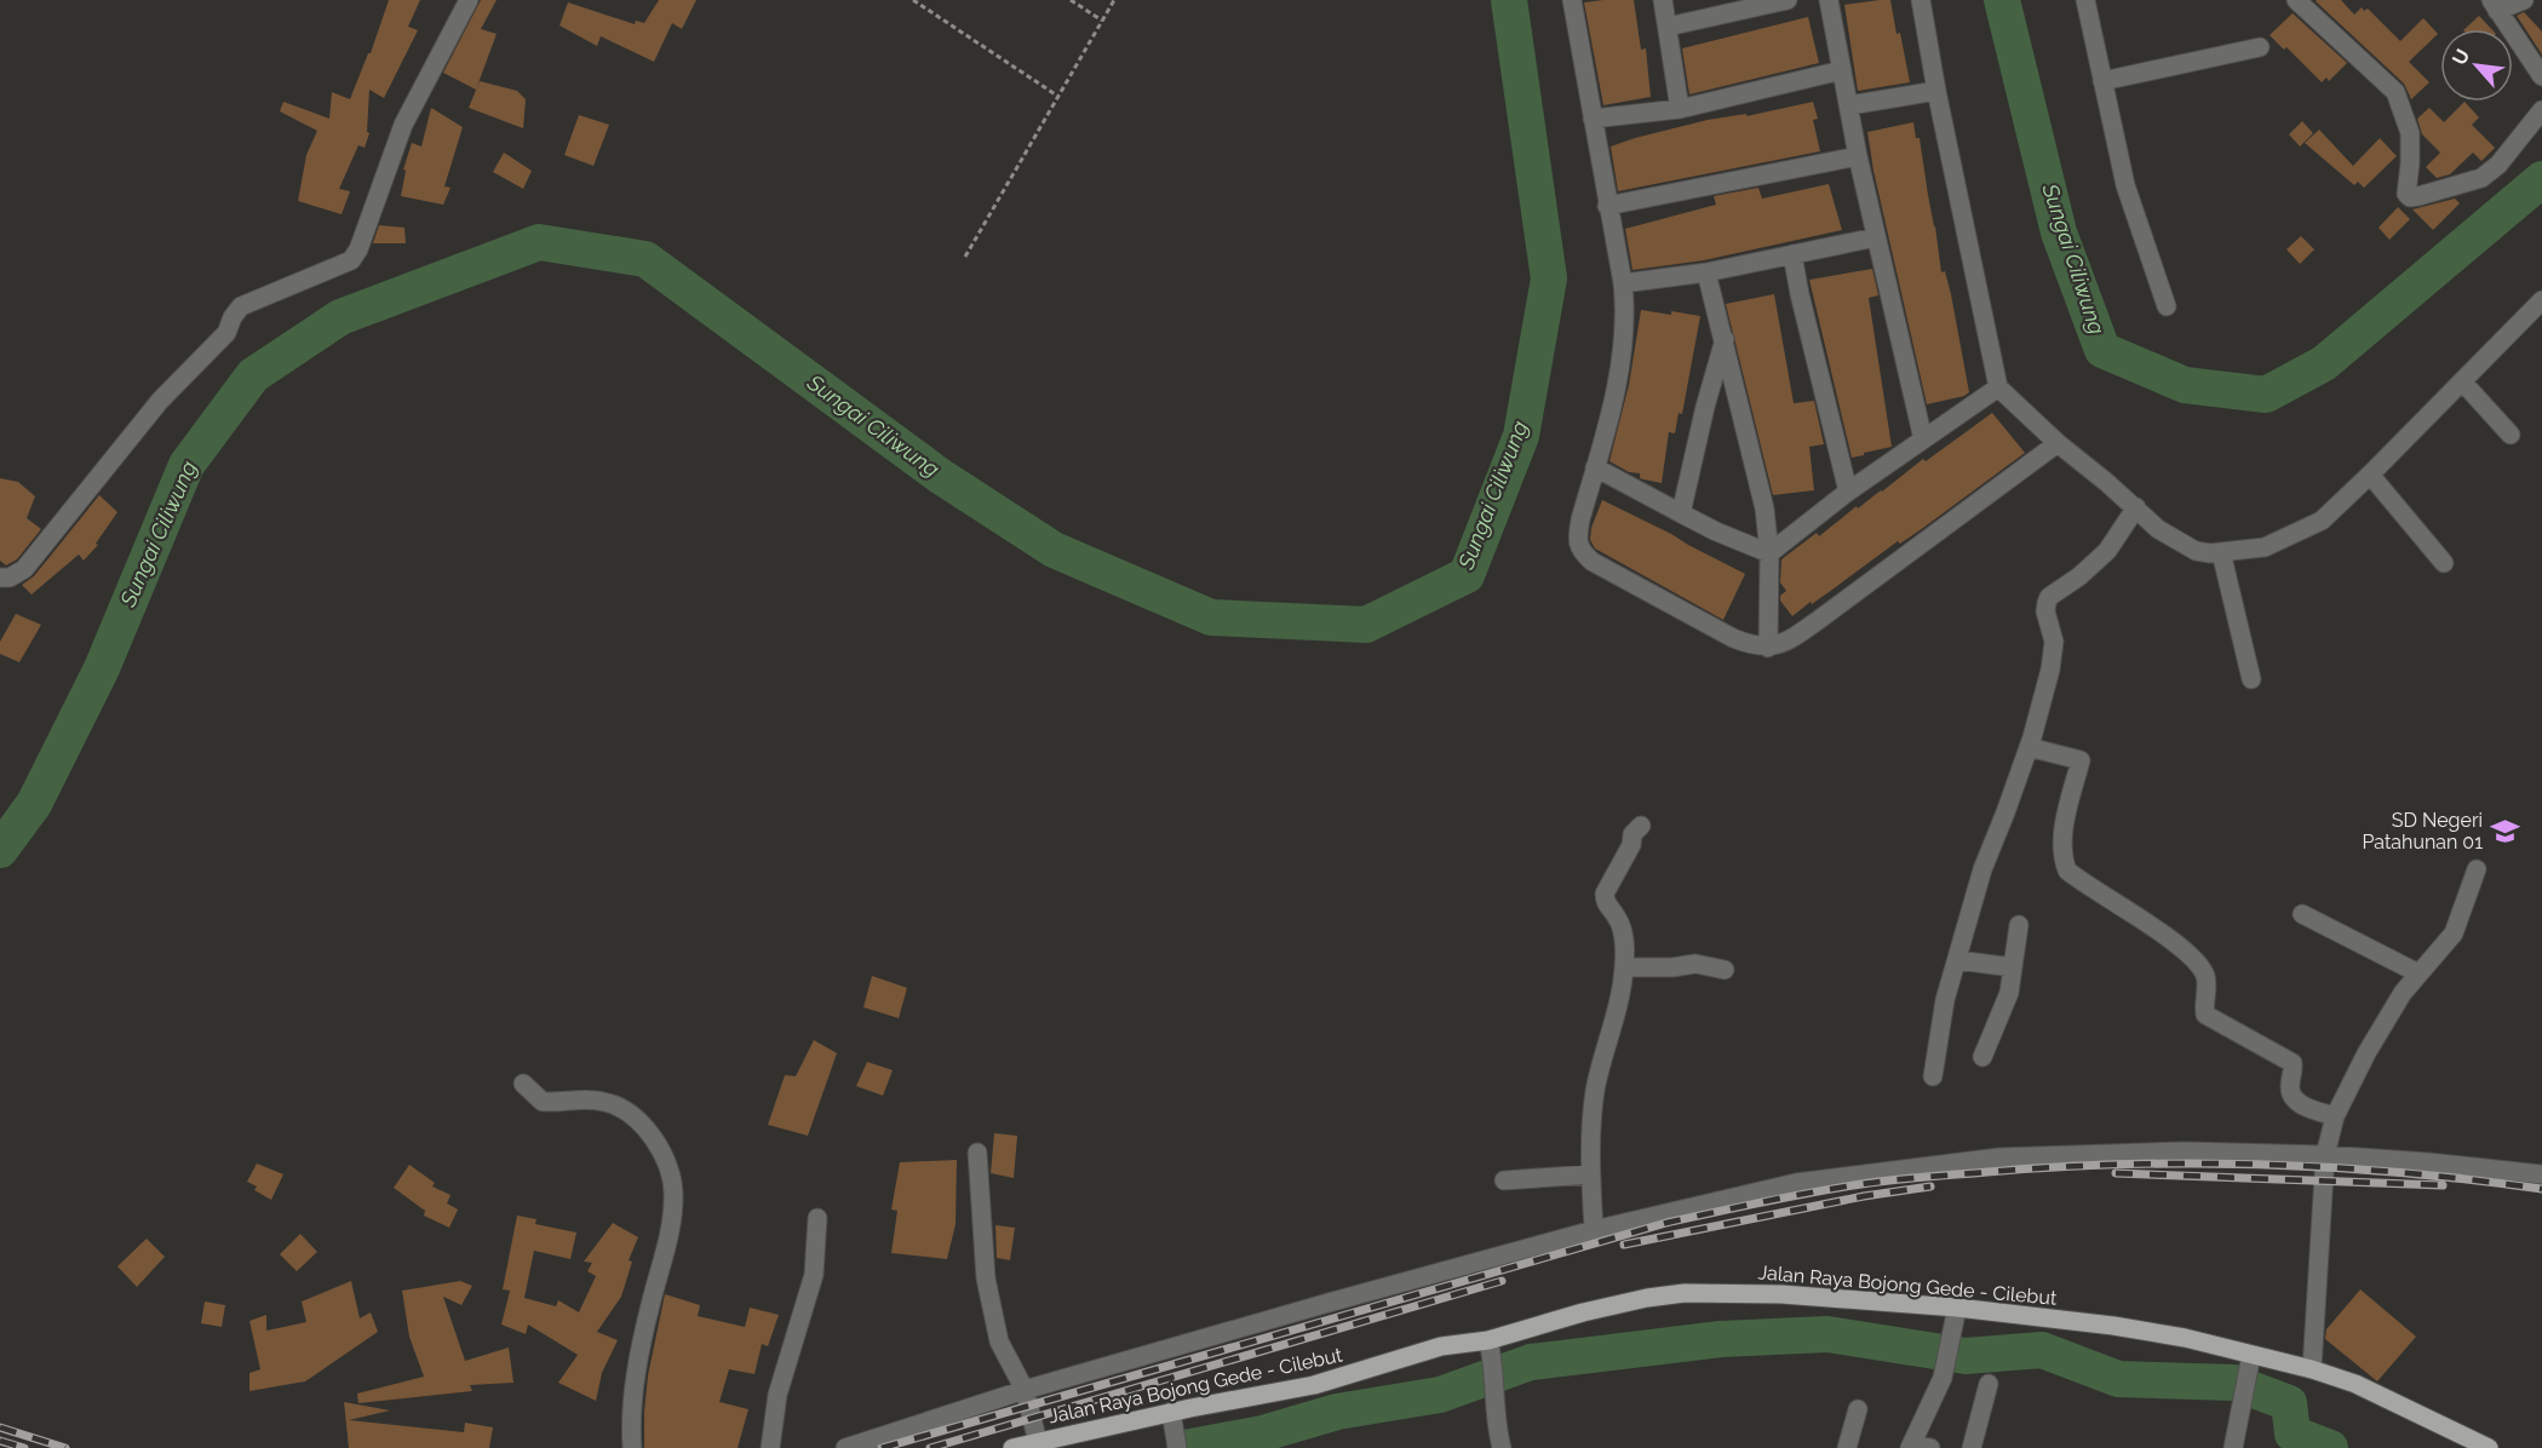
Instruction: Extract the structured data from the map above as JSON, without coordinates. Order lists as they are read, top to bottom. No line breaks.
{"streets":{"main road":["Jalan Raya Bojong Gede - Cilebut"]},"water":["Sungai Ciliwung"],"places":{"school or university":["SD Negeri Patahunan 01"]},"north":"top left"}
